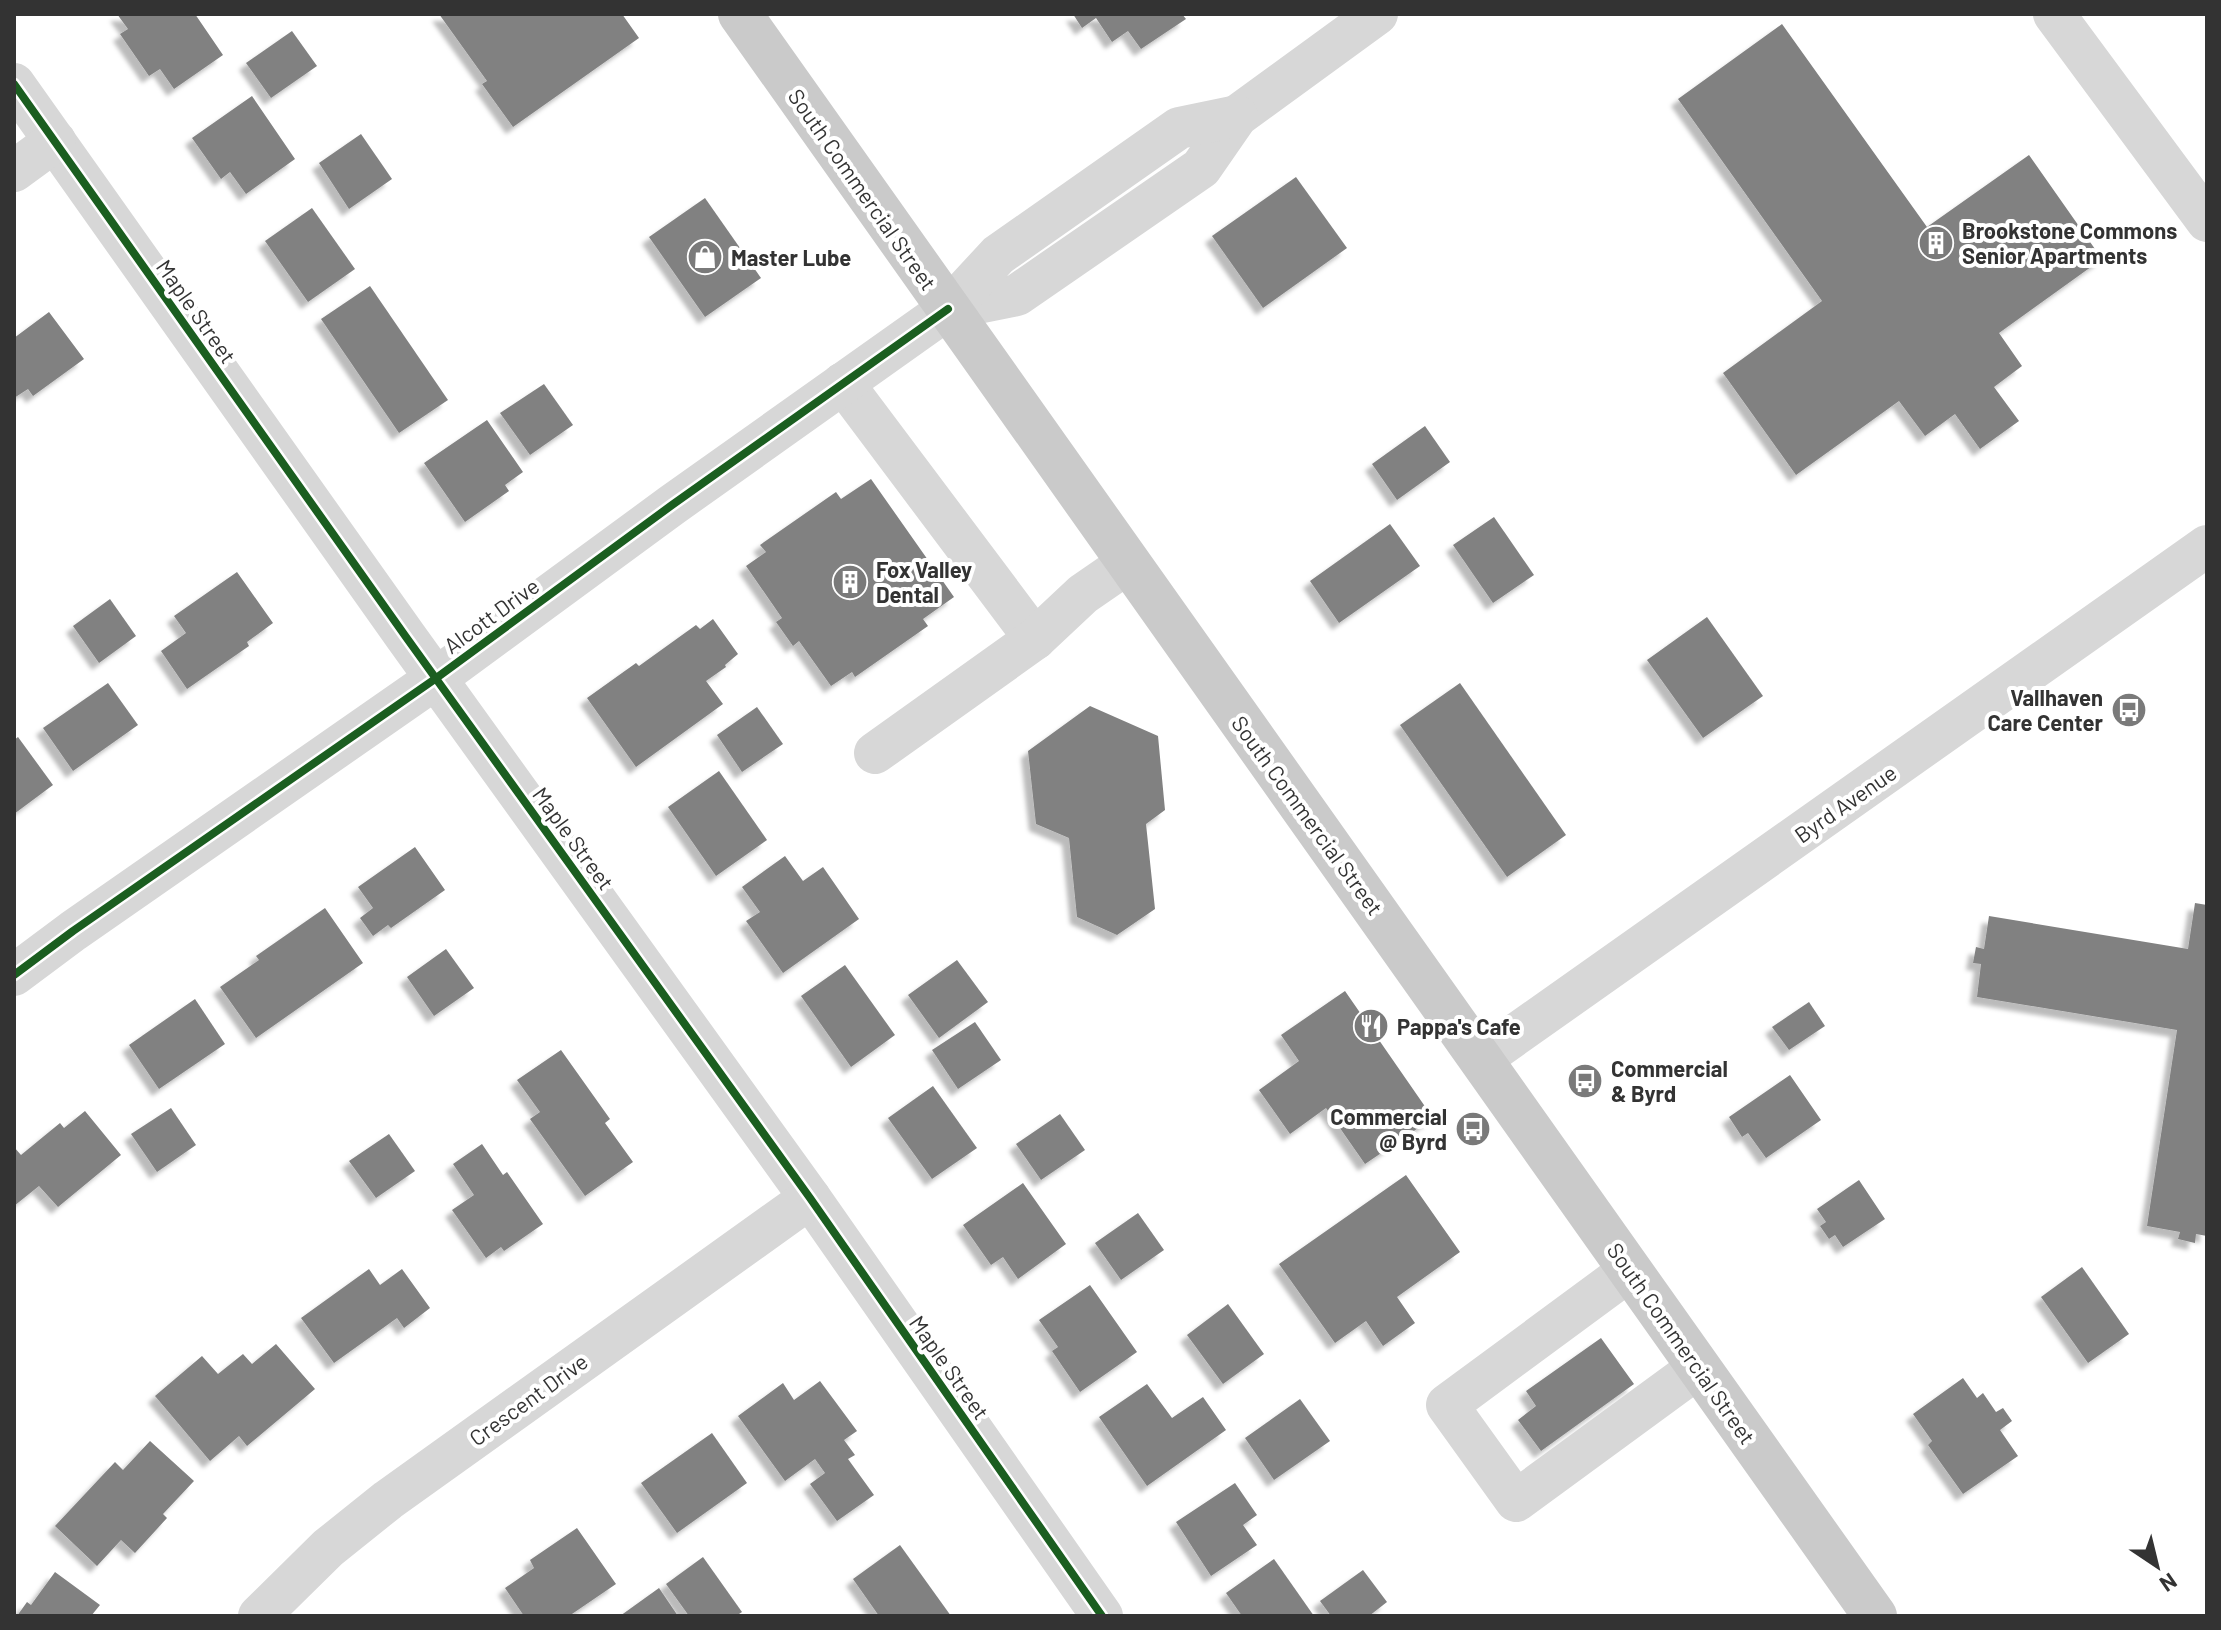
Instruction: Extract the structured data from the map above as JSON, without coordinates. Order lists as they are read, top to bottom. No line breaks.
{"streets":{"main road":["South Commercial Street"],"street":["Maple Street","Alcott Drive","Byrd Avenue","Crescent Drive"]},"crossings":[["South Commercial Street","Alcott Drive"],["South Commercial Street","Byrd Avenue"],["Maple Street","Alcott Drive"],["Maple Street","Crescent Drive"]],"places":{"building":["Brookstone Commons Senior Apartments","Fox Valley Dental"],"shop":["Master Lube"],"bus stop":["Vallhaven Care Center","Commercial & Byrd","Commercial @ Byrd"],"restaurant":["Pappa's Cafe"]},"north":"bottom right"}
